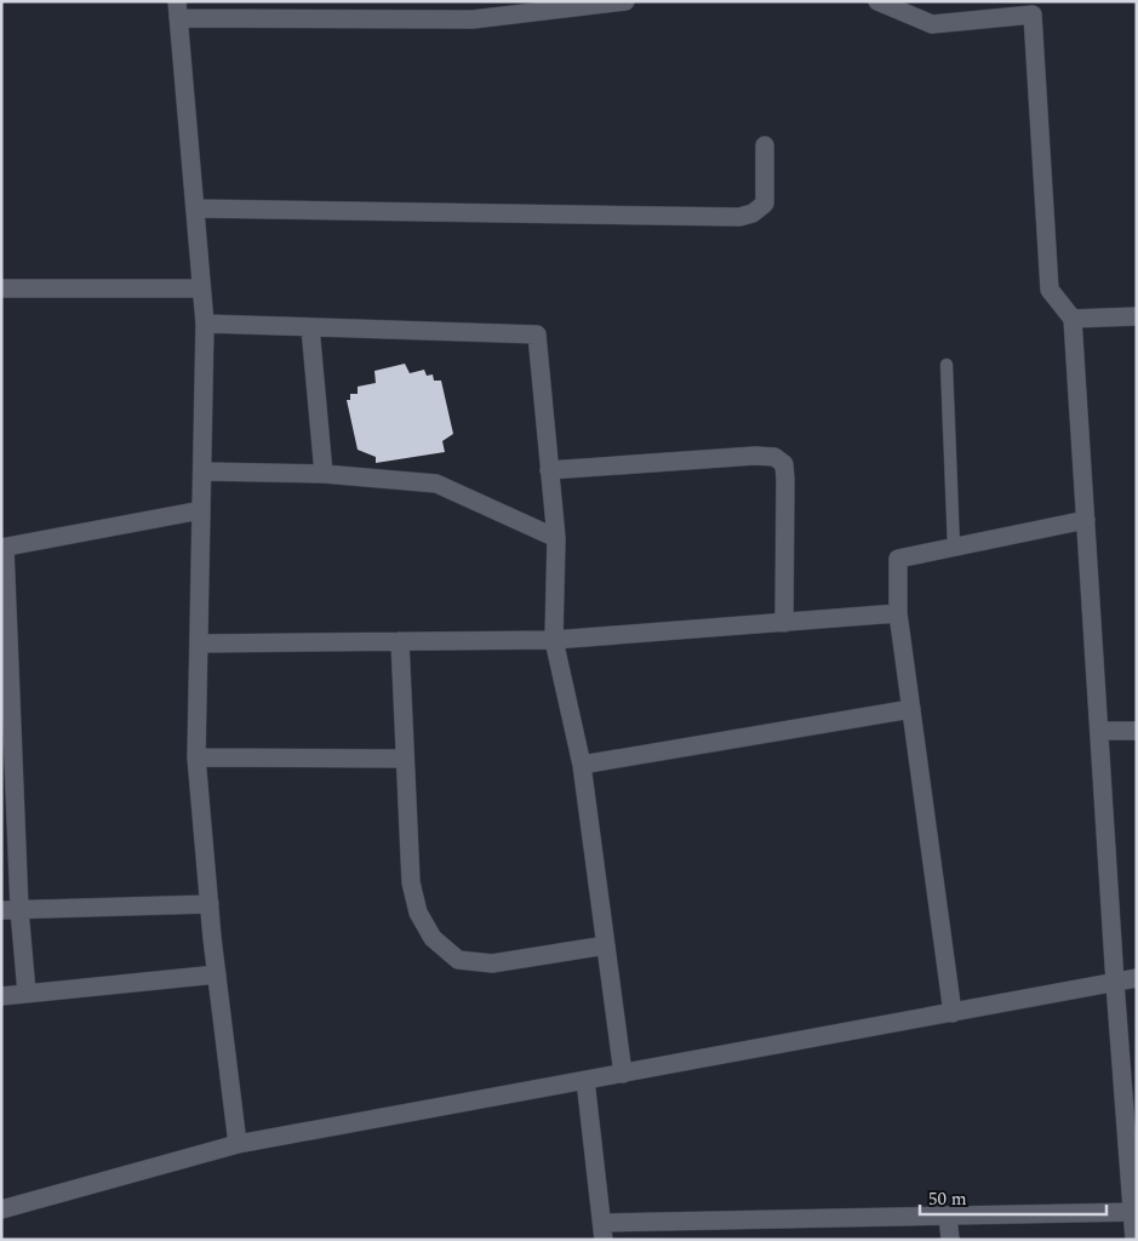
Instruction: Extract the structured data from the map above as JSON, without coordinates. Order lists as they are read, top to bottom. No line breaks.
{"scale_bar":"50 m"}
